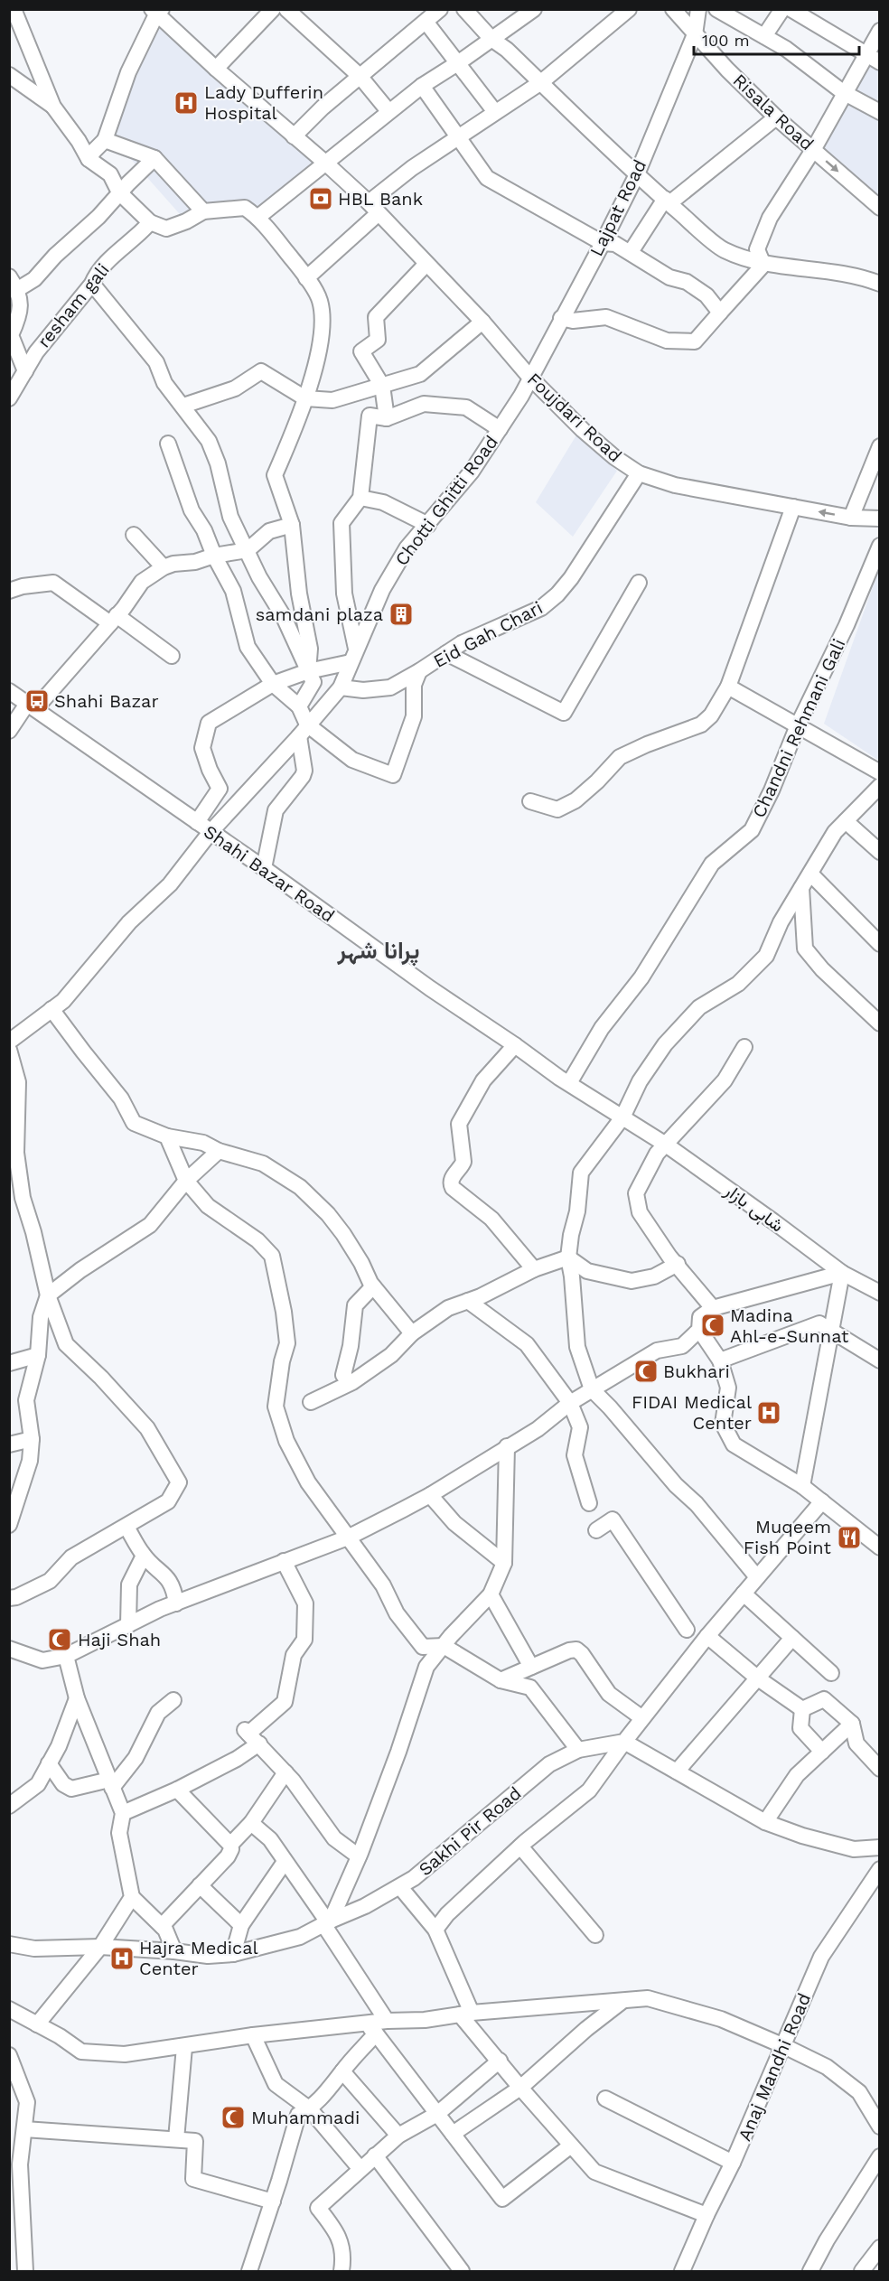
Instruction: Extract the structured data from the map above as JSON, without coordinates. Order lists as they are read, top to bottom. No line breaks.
{"streets":{"street":["Risala Road","Lajpat Road","resham gali","Foujdari Road","Chotti Ghitti Road","Eid Gah Chari","Chandni Rehmani Gali","Shahi Bazar Road","شاہی بازار","Sakhi Pir Road","Anaj Mandhi Road"]},"crossings":[["Risala Road","Lajpat Road"],["Lajpat Road","Foujdari Road"],["Lajpat Road","Chotti Ghitti Road"],["Foujdari Road","Chotti Ghitti Road"],["Foujdari Road","Eid Gah Chari"],["Chotti Ghitti Road","Eid Gah Chari"],["Chotti Ghitti Road","Shahi Bazar Road"],["Chandni Rehmani Gali","Shahi Bazar Road"],["Shahi Bazar Road","شاہی بازار"]],"districts":["پرانا شہر"],"places":{"hospital":["Lady Dufferin Hospital","FIDAI Medical Center","Hajra Medical Center"],"bank":["HBL Bank"],"building":["samdani plaza"],"bus stop":["Shahi Bazar"],"mosque":["Madina Ahl-e-Sunnat","Bukhari","Haji Shah","Muhammadi"],"restaurant":["Muqeem Fish Point"]},"scale_bar":"100 m"}
